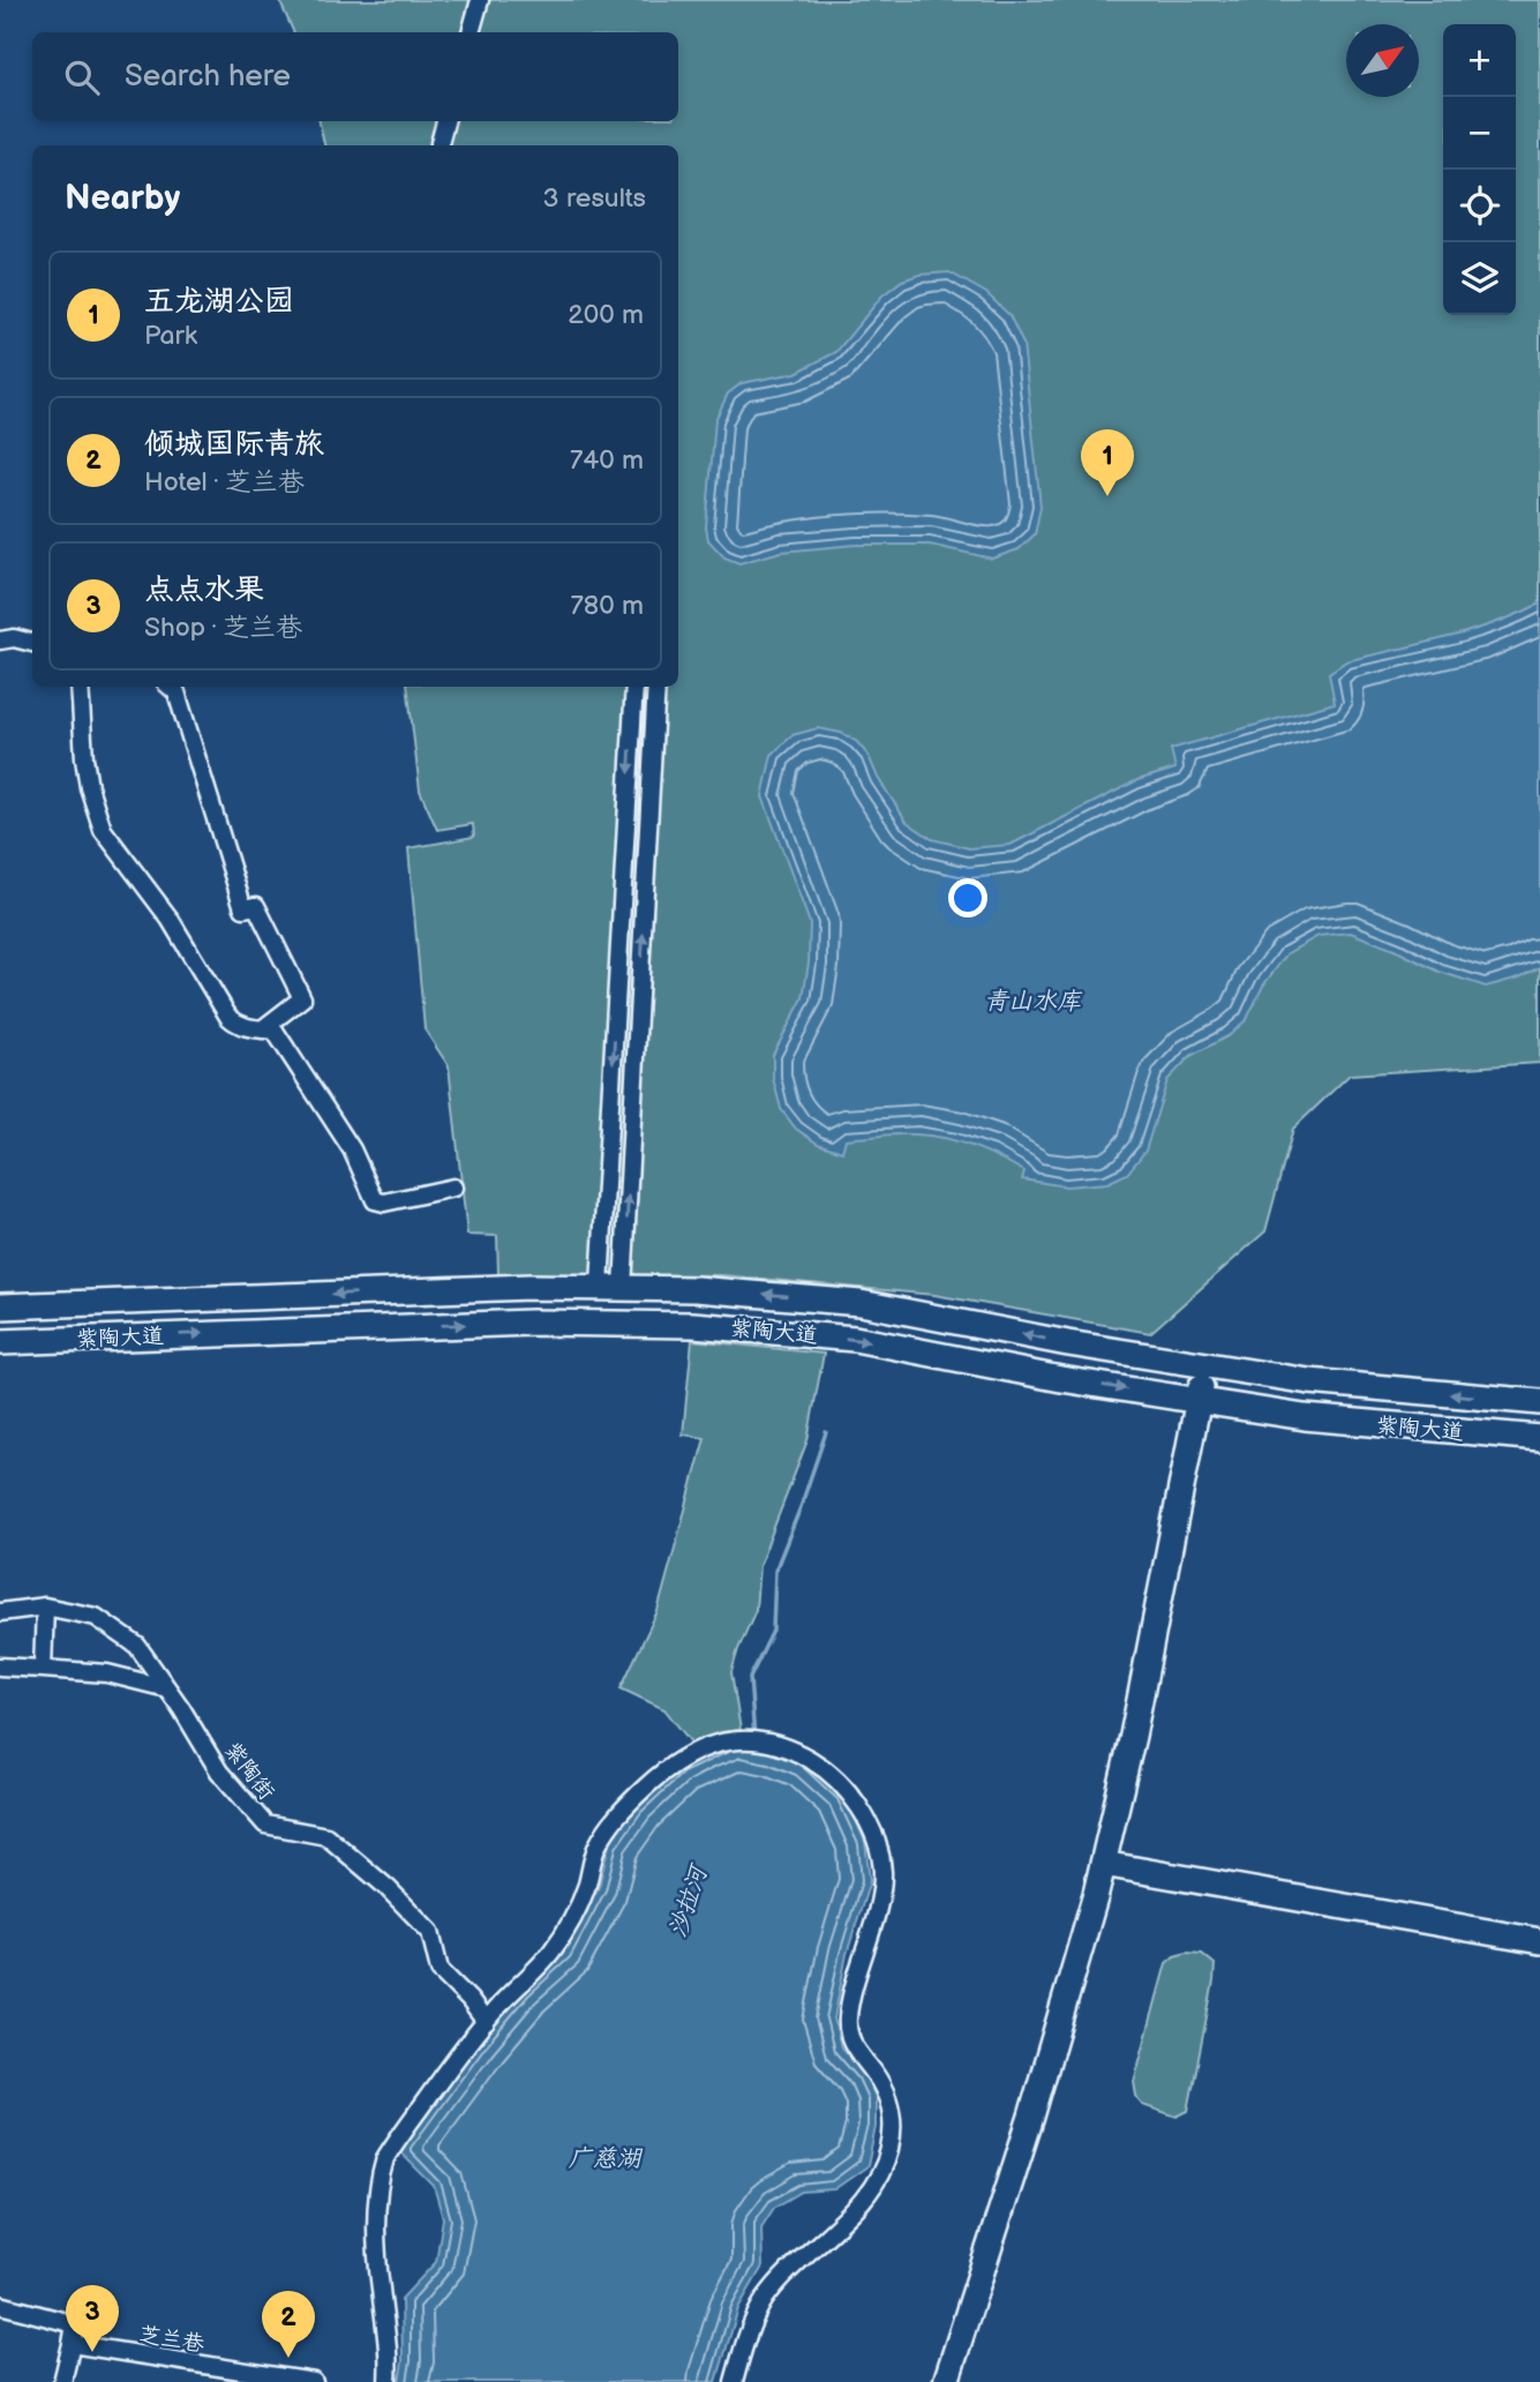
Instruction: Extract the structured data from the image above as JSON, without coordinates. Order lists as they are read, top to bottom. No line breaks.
{"streets":{"main road":["紫陶大道"],"street":["紫陶街","芝兰巷"]},"water":["青山水库","沙拉河","广慈湖"],"north":"top right","page":{"map_buttons":["+","−"],"search":"Search here","heading":["Nearby","3 results"],"list":[{"mark":"1","name":"五龙湖公园","note":"Park","value":"200 m"},{"mark":"2","name":"倾城国际青旅","note":"Hotel · 芝兰巷","value":"740 m"},{"mark":"3","name":"点点水果","note":"Shop · 芝兰巷","value":"780 m"}],"pins":["1","3","2"]}}
